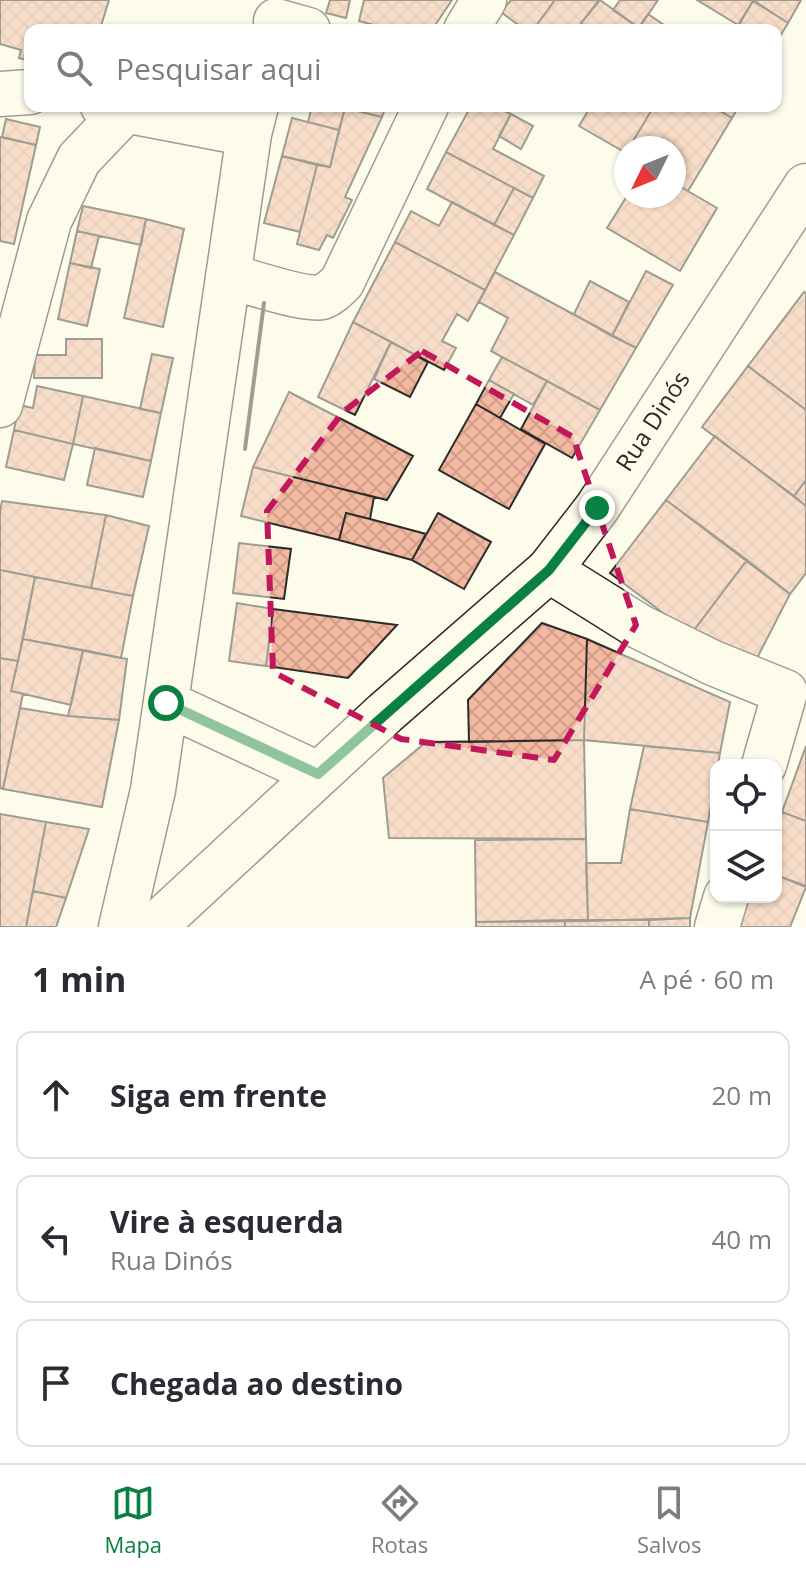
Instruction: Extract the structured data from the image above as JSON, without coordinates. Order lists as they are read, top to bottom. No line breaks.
{"streets":{"street":["Rua Dinós"]},"north":"bottom left","page":{"search":"Pesquisar aqui","heading":["1 min","A pé · 60 m"],"list":[["Siga em frente","20 m"],["Vire à esquerda","Rua Dinós","40 m"],"Chegada ao destino"],"nav":["Mapa","Rotas","Salvos"]}}
